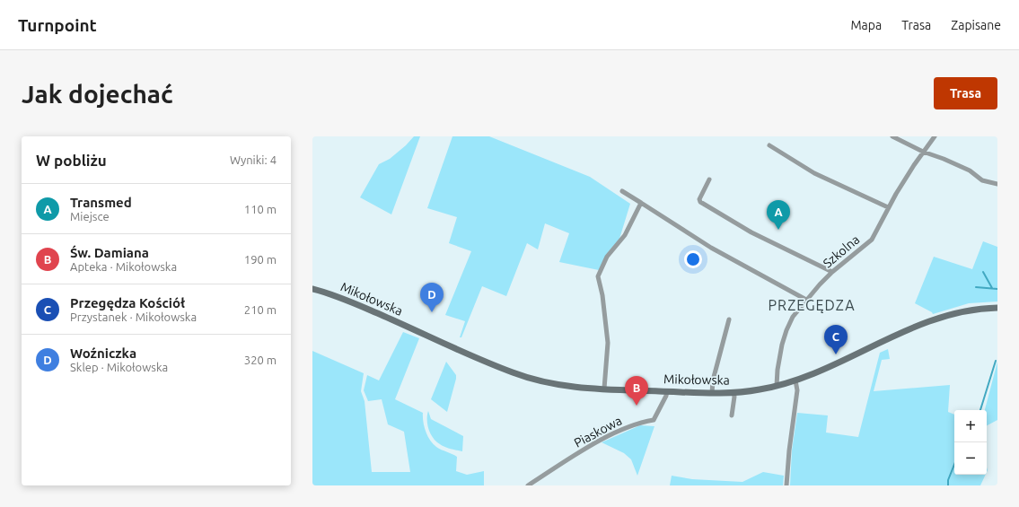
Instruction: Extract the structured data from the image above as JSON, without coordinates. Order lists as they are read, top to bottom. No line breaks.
{"streets":{"main road":["Mikołowska"],"street":["Szkolna","Piaskowa"]},"crossings":[["Szkolna","Mikołowska"],["Mikołowska","Piaskowa"]],"districts":["PRZEGĘDZA"],"page":{"header":"Turnpoint","nav":["Mapa","Trasa","Zapisane"],"buttons":"Trasa","title":"Jak dojechać","heading":["W pobliżu","Wyniki: 4"],"list":[{"mark":"A","name":"Transmed","note":"Miejsce","value":"110 m"},{"mark":"B","name":"Św. Damiana","note":"Apteka · Mikołowska","value":"190 m"},{"mark":"C","name":"Przegędza Kościół","note":"Przystanek · Mikołowska","value":"210 m"},{"mark":"D","name":"Woźniczka","note":"Sklep · Mikołowska","value":"320 m"}],"pins":["A","D","C","B"],"map_buttons":["+","−"]}}
